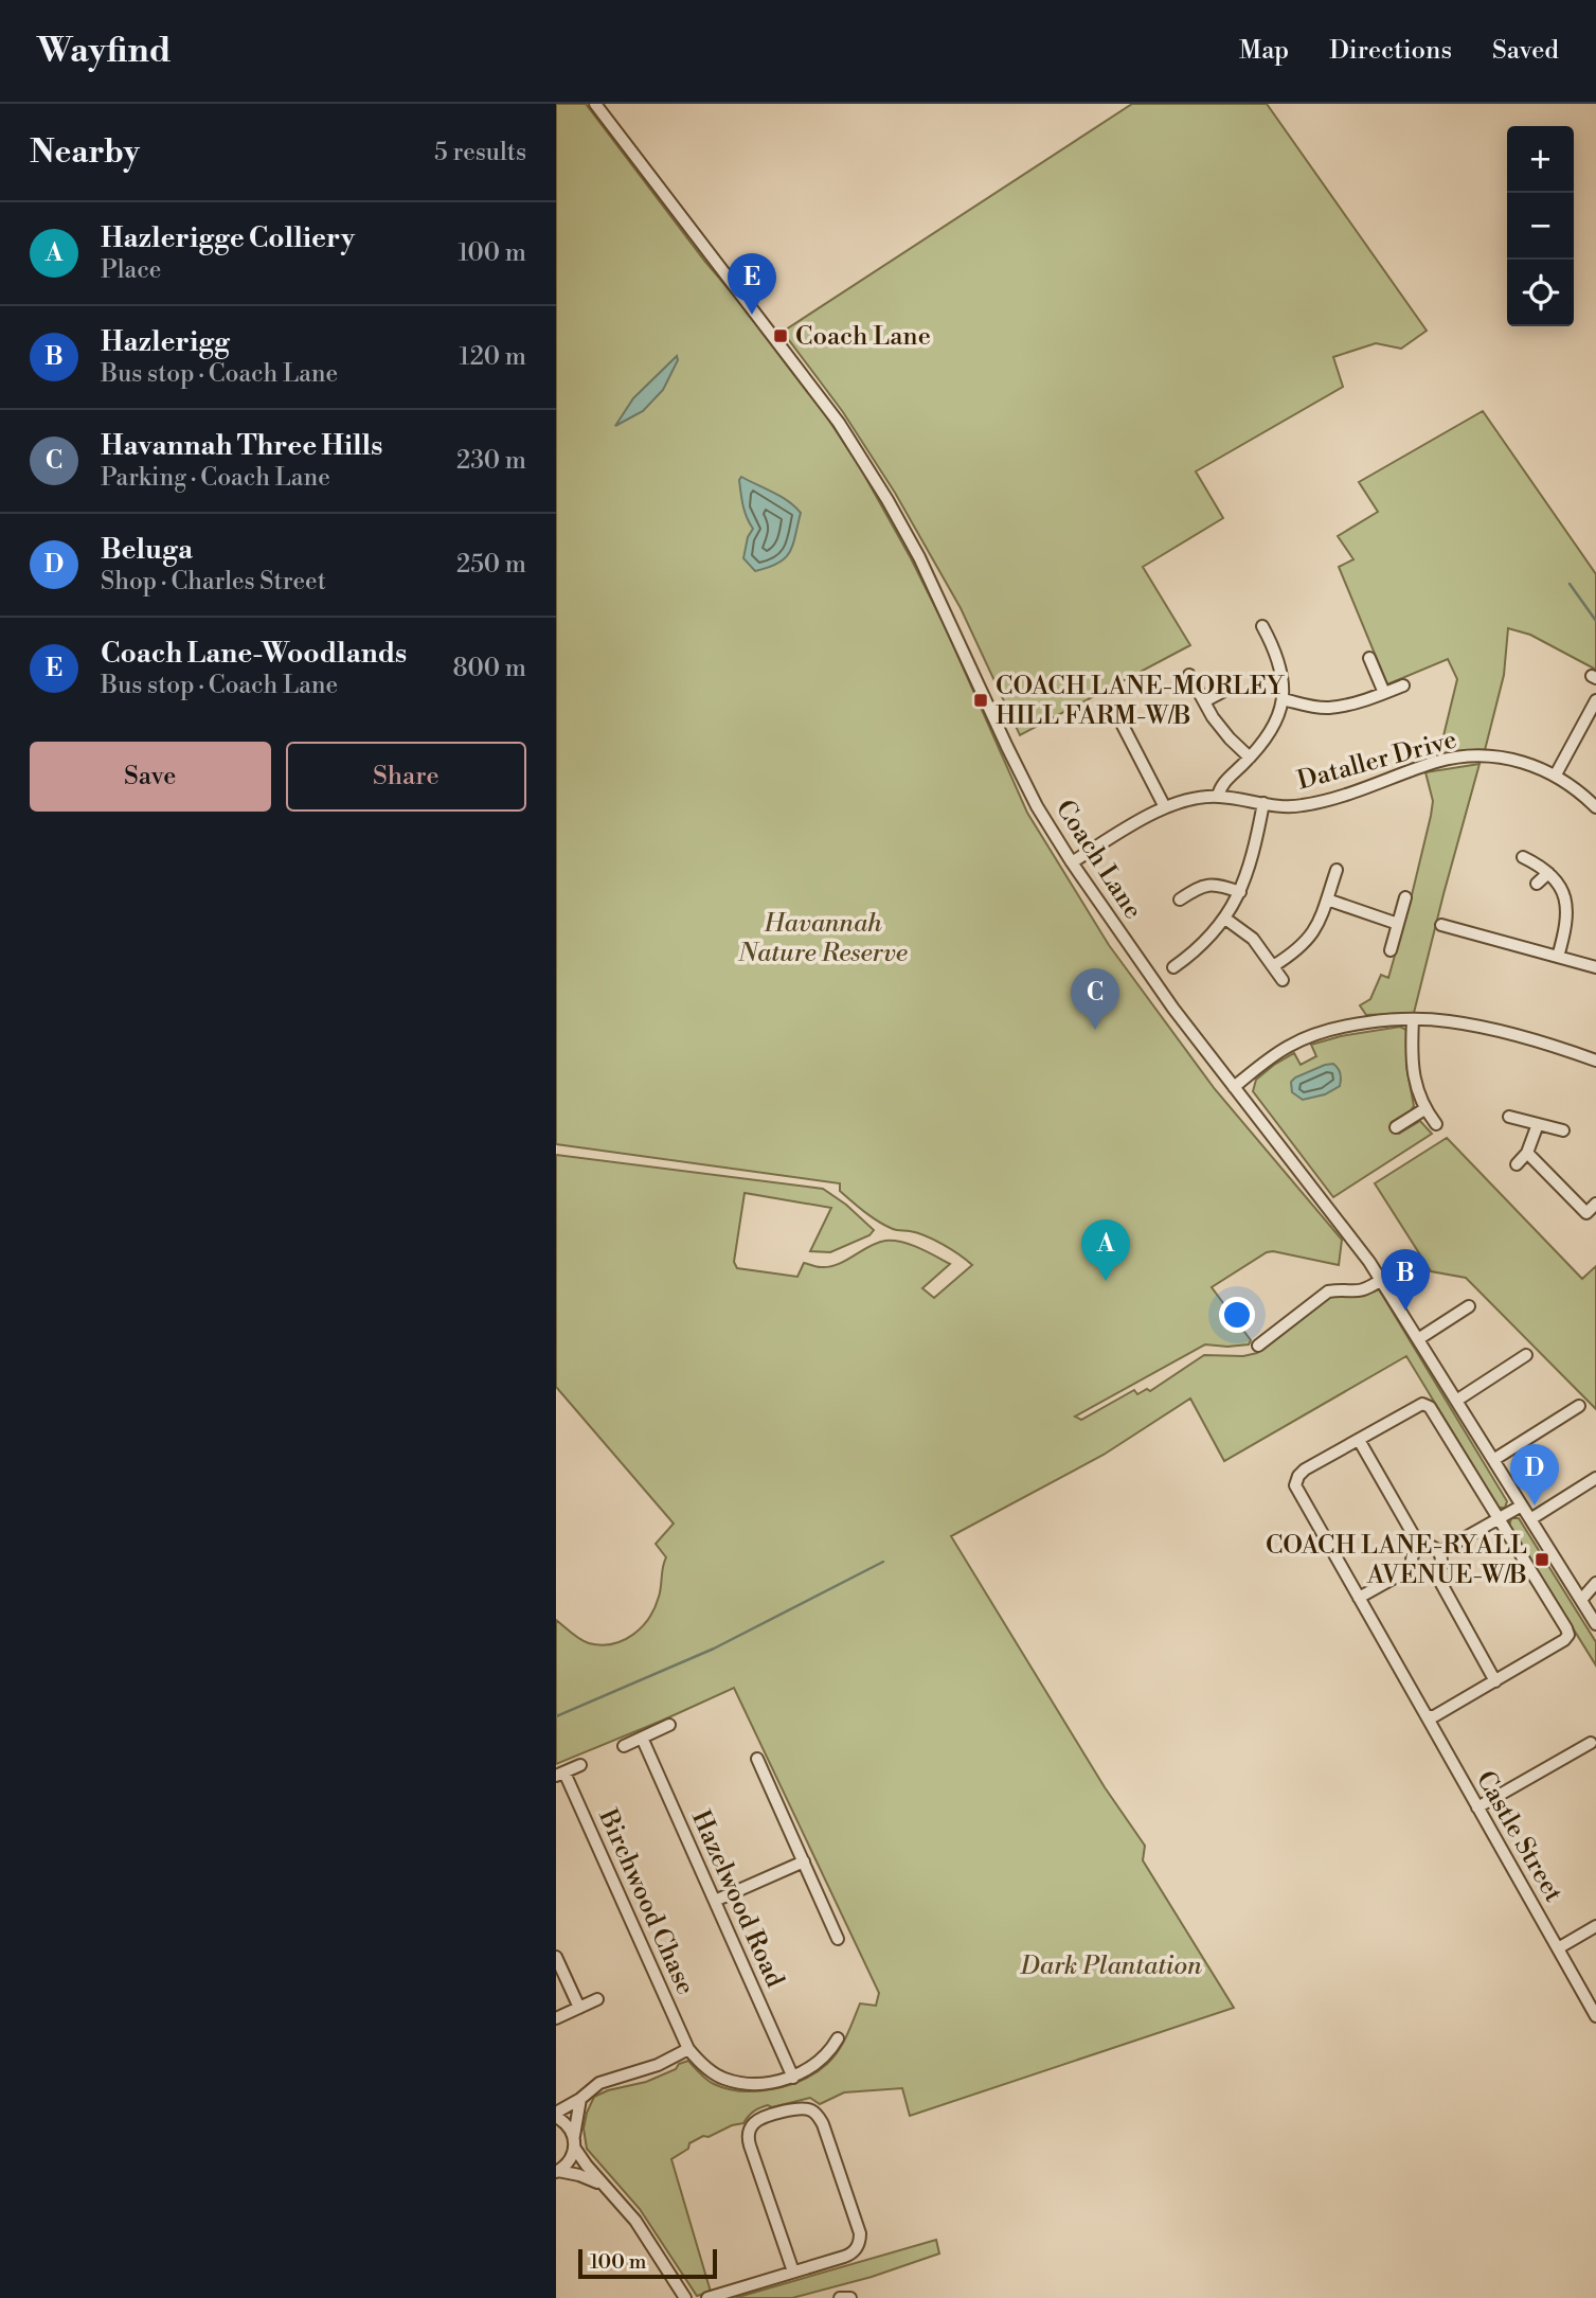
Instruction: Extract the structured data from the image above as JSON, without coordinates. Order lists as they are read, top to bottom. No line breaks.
{"streets":{"street":["Dataller Drive","Coach Lane","Castle Street","Hazelwood Road","Birchwood Chase"]},"crossings":[["Dataller Drive","Coach Lane"]],"parks":["Havannah Nature Reserve","Dark Plantation"],"places":{"transit":["Coach Lane","COACH LANE-MORLEY HILL FARM-W/B","COACH LANE-RYALL AVENUE-W/B"]},"scale_bar":"100 m","page":{"header":"Wayfind","nav":["Map","Directions","Saved"],"heading":["Nearby","5 results"],"map_buttons":["+","−"],"list":[{"mark":"A","name":"Hazlerigge Colliery","note":"Place","value":"100 m"},{"mark":"B","name":"Hazlerigg","note":"Bus stop · Coach Lane","value":"120 m"},{"mark":"C","name":"Havannah Three Hills","note":"Parking · Coach Lane","value":"230 m"},{"mark":"D","name":"Beluga","note":"Shop · Charles Street","value":"250 m"},{"mark":"E","name":"Coach Lane-Woodlands","note":"Bus stop · Coach Lane","value":"800 m"}],"pins":["E","C","A","B","D"],"buttons":["Save","Share"],"scale":"100 m"}}
